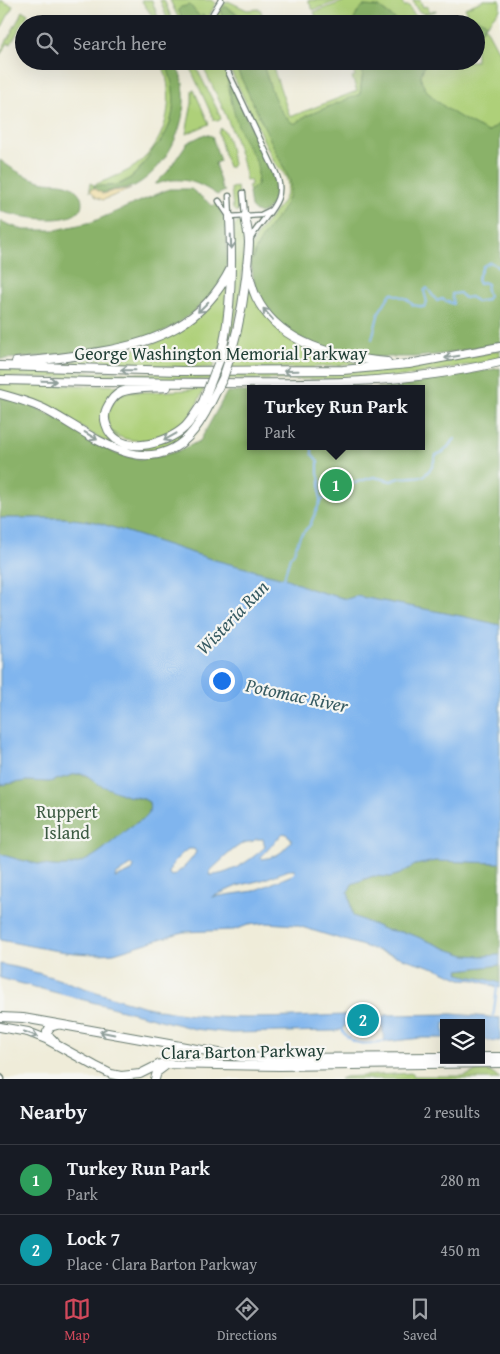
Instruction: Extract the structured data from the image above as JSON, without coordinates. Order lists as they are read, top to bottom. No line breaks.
{"streets":{"highway":["George Washington Memorial Parkway","Clara Barton Parkway"]},"water":["Wisteria Run","Potomac River"],"parks":["Ruppert Island"],"page":{"search":"Search here","popup":["Turkey Run Park","Park"],"pins":["1","2"],"heading":["Nearby","2 results"],"list":[{"mark":"1","name":"Turkey Run Park","note":"Park","value":"280 m"},{"mark":"2","name":"Lock 7","note":"Place · Clara Barton Parkway","value":"450 m"}],"nav":["Map","Directions","Saved"]}}
